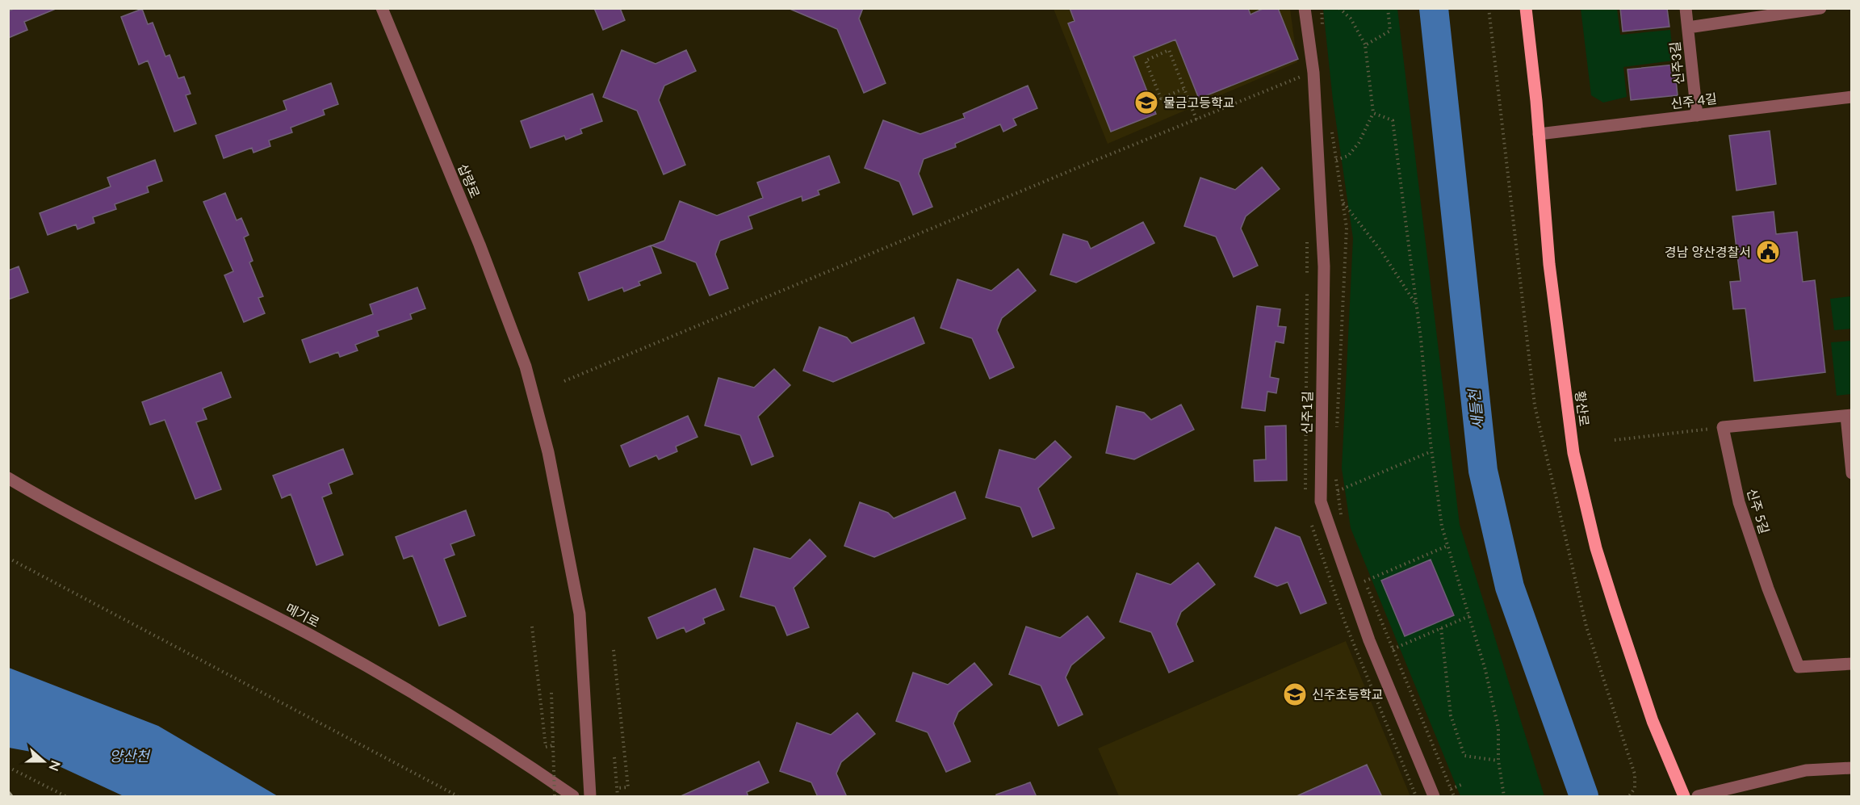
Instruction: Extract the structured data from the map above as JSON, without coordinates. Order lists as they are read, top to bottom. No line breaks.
{"streets":{"main road":["황산로"],"street":["신주3길","신주 4길","삽량로","신주1길","신주 5길","메기로"]},"crossings":[["신주3길","신주 4길"],["신주 4길","황산로"]],"water":["새들천","양산천"],"places":{"school or university":["물금고등학교","신주초등학교"],"public building":["경남 양산경찰서"]},"north":"right"}
